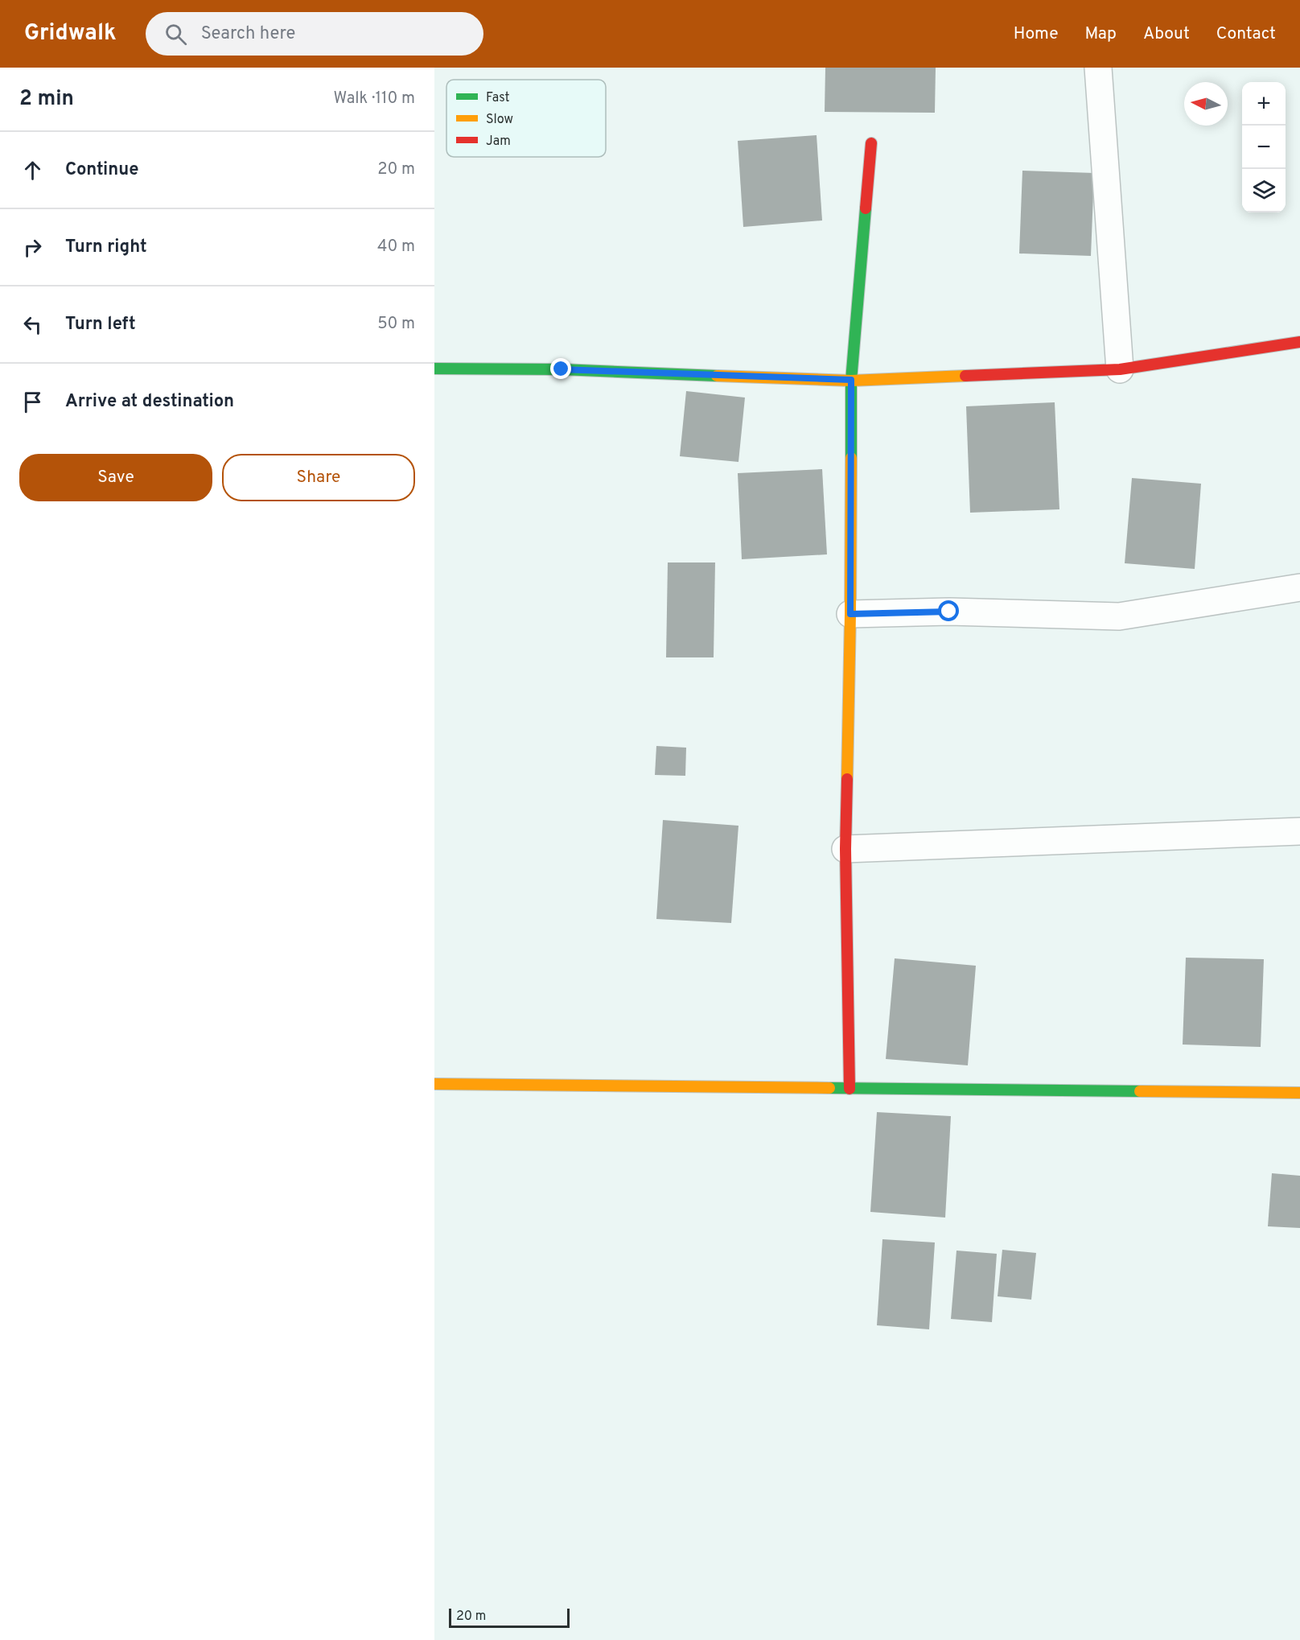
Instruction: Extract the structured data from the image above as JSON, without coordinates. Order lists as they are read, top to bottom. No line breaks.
{"legend":["Fast","Slow","Jam"],"scale_bar":"20 m","north":"left","page":{"header":"Gridwalk","search":"Search here","nav":["Home","Map","About","Contact"],"heading":["2 min","Walk · 110 m"],"map_buttons":["+","−"],"list":[["Continue","20 m"],["Turn right","40 m"],["Turn left","50 m"],"Arrive at destination"],"buttons":["Save","Share"],"scale":"20 m"}}
